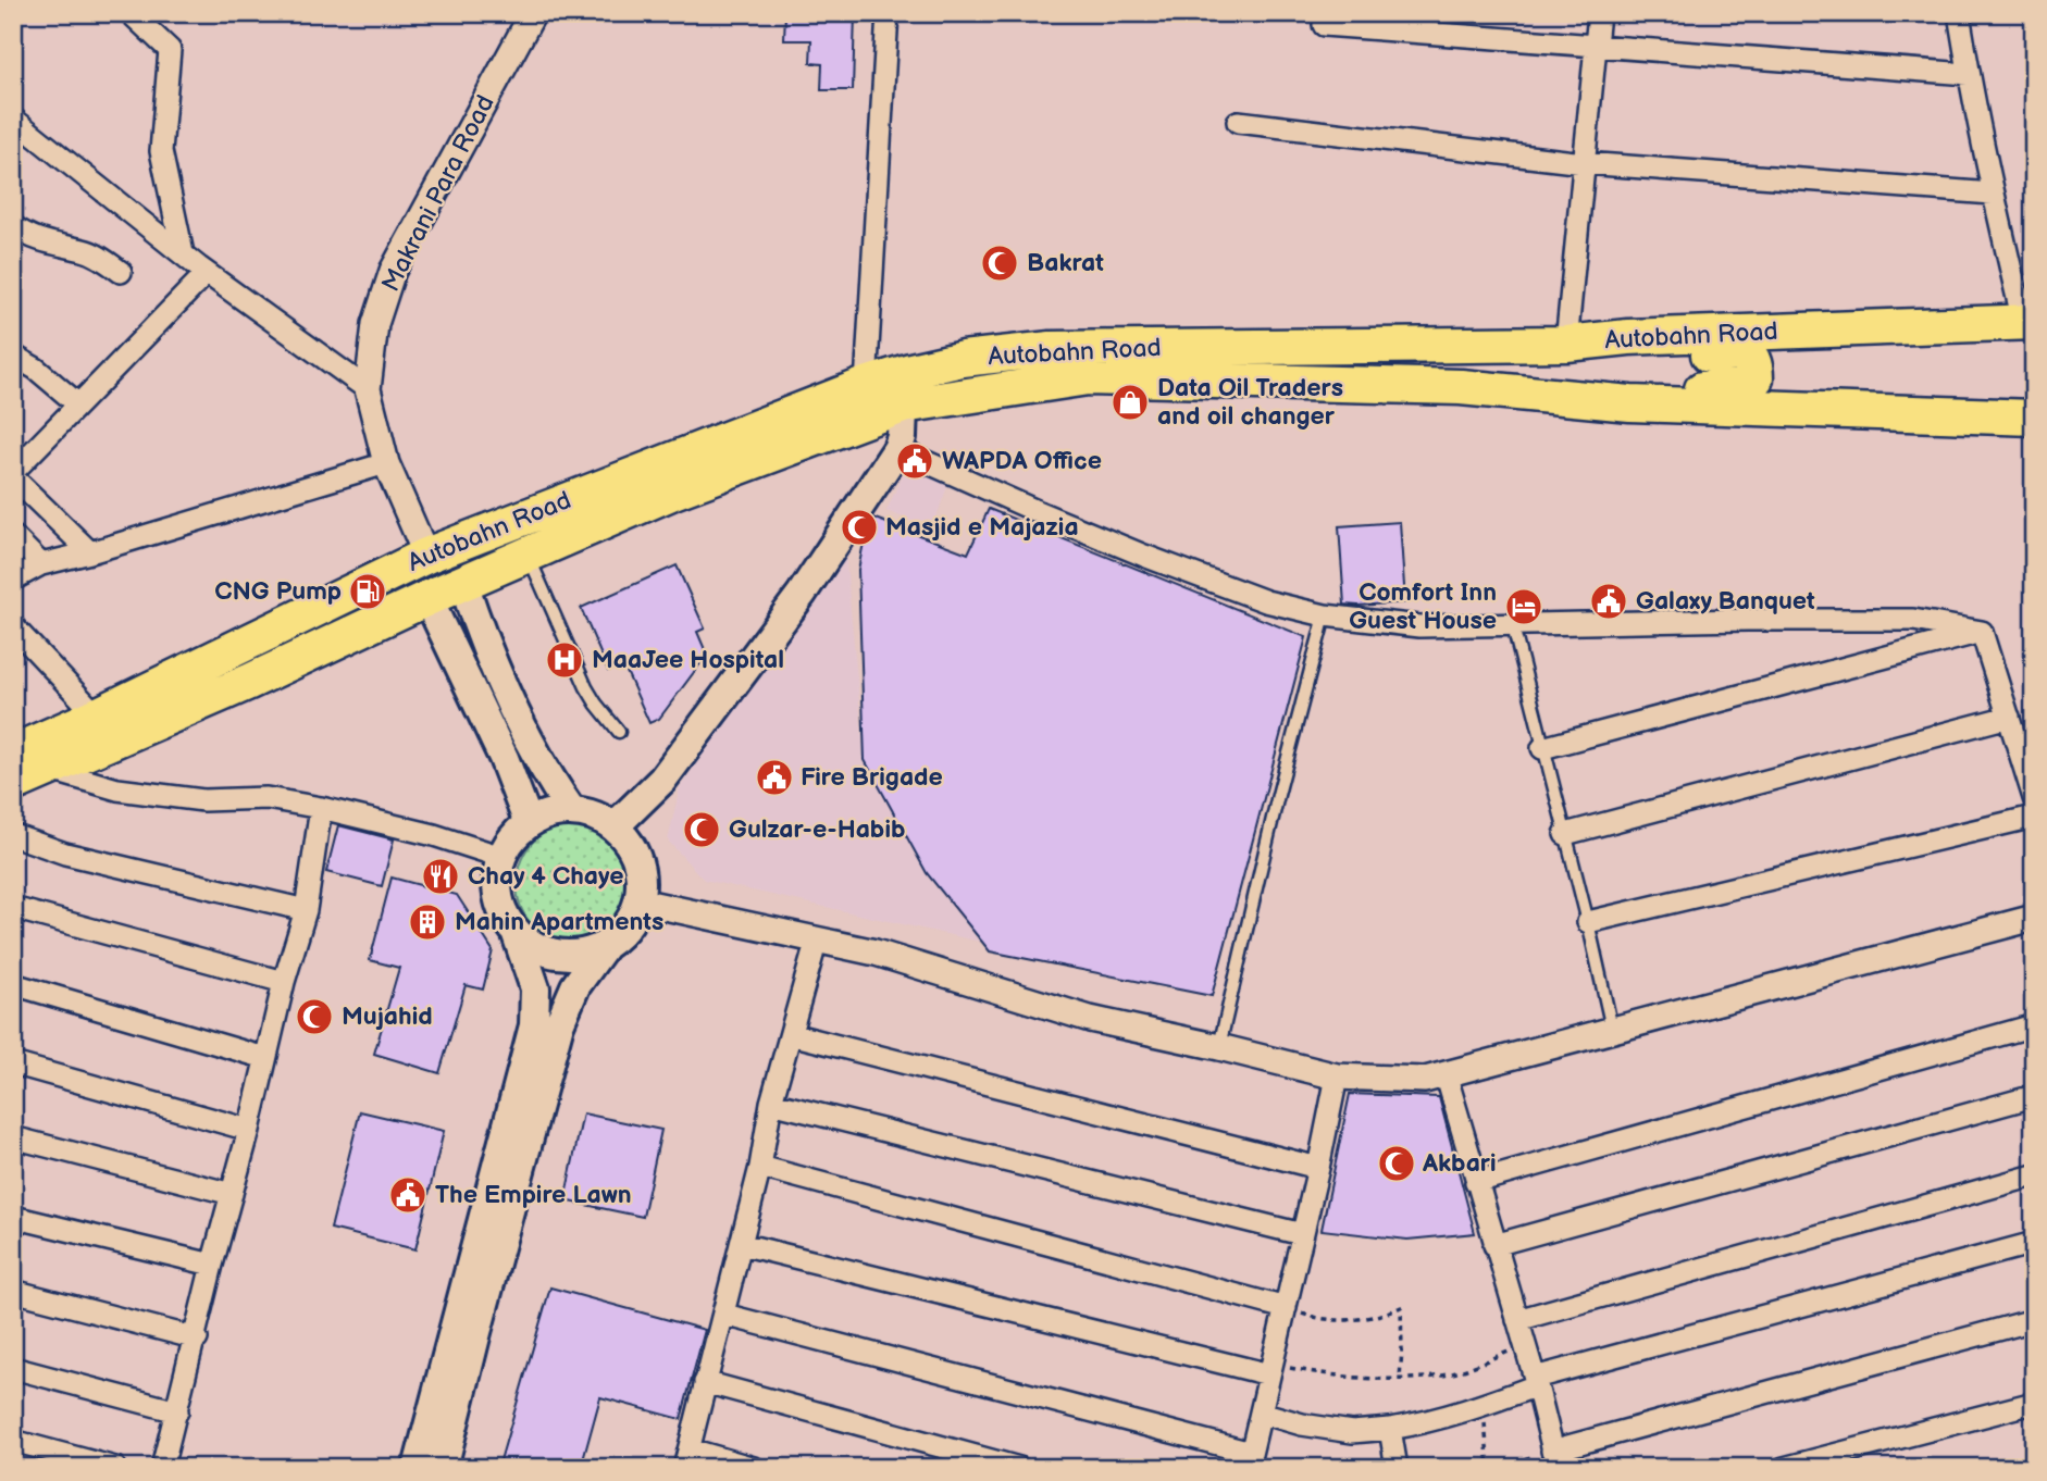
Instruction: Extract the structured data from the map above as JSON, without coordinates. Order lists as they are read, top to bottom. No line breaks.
{"streets":{"highway":["Autobahn Road"],"street":["Makrani Para Road"]},"crossings":[["Makrani Para Road","Autobahn Road"]],"places":{"mosque":["Bakrat","Masjid e Majazia","Gulzar-e-Habib","Mujahid","Akbari"],"shop":["Data Oil Traders and oil changer"],"public building":["WAPDA Office","Galaxy Banquet","Fire Brigade","The Empire Lawn"],"fuel station":["CNG Pump"],"hotel":["Comfort Inn Guest House"],"hospital":["MaaJee Hospital"],"restaurant":["Chay 4 Chaye"],"building":["Mahin Apartments"]}}
